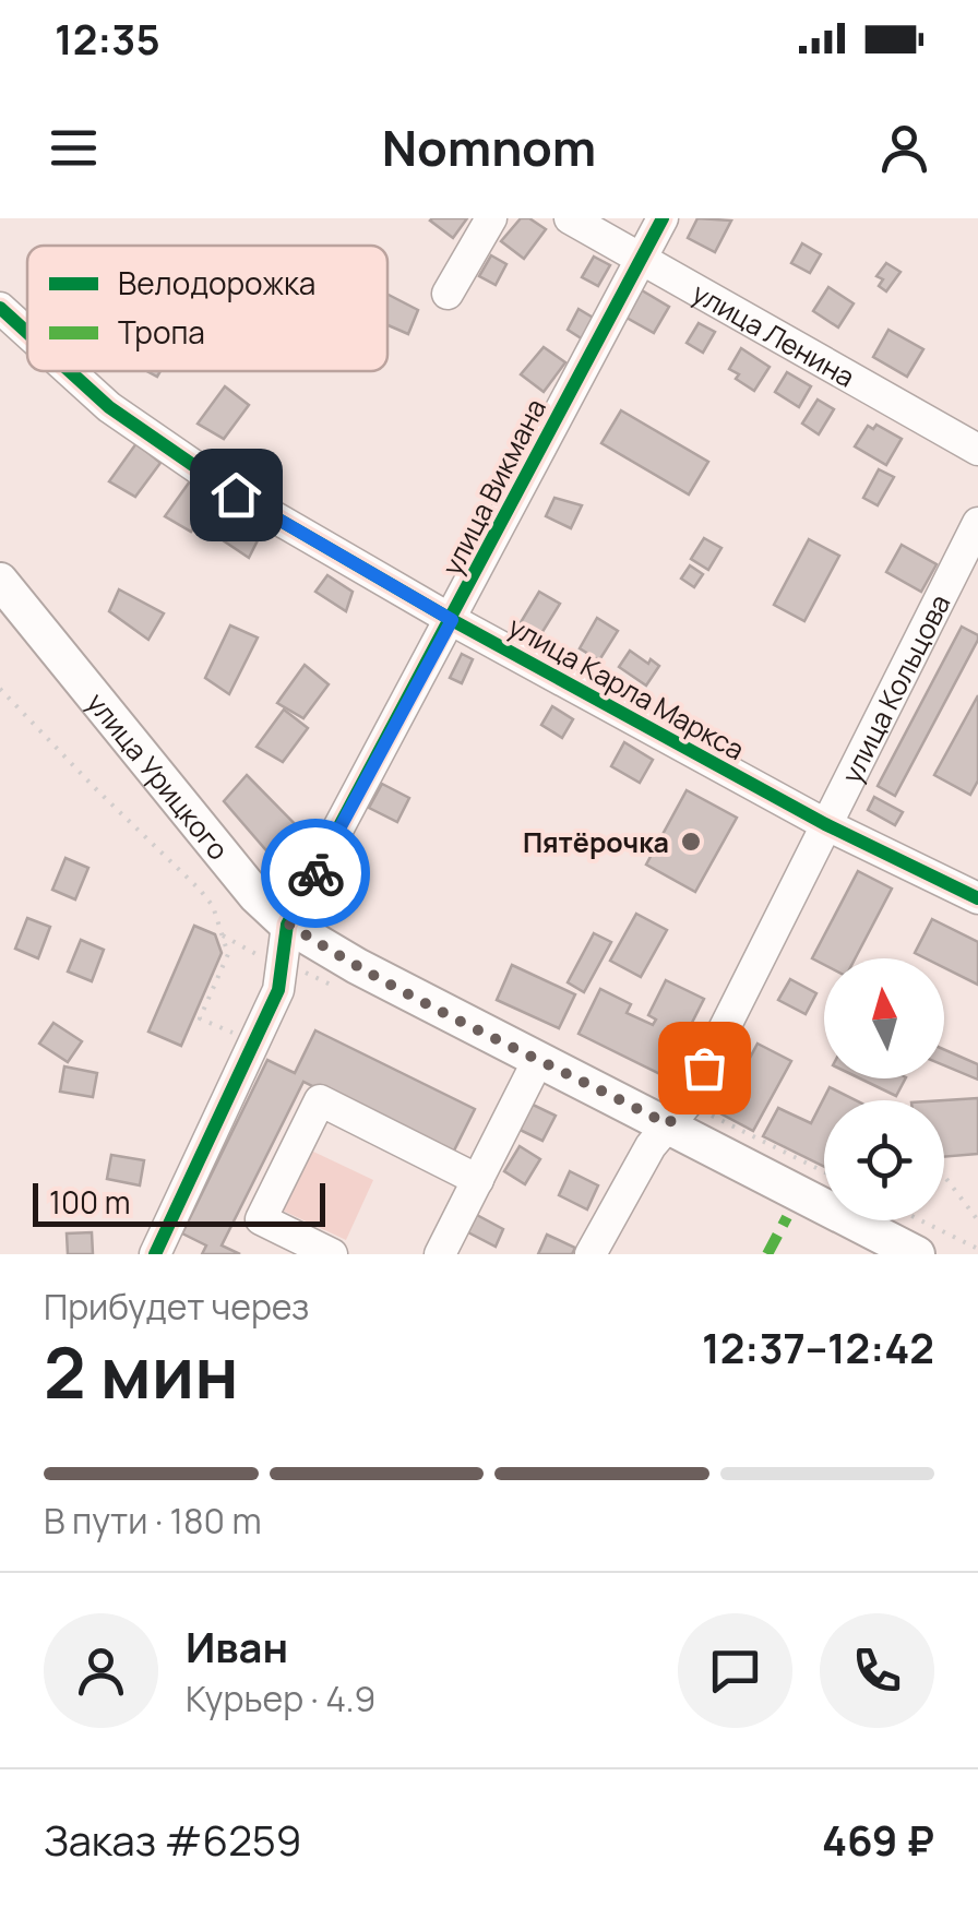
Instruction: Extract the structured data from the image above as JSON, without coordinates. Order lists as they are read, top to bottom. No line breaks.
{"streets":{"main road":["улица Урицкого"],"street":["улица Ленина","улица Викмана","улица Карла Маркса","улица Кольцова"]},"crossings":[["улица Ленина","улица Викмана"],["улица Викмана","улица Карла Маркса"],["улица Викмана","улица Урицкого"],["улица Карла Маркса","улица Кольцова"],["улица Кольцова","улица Урицкого"]],"places":["Пятёрочка"],"legend":["Велодорожка","Тропа"],"scale_bar":"100 m","north":"top","page":{"status":"12:35","header":"Nomnom","scale":"100 m","heading":["2 мин","Прибудет через","12:37–12:42"],"panel":["Иван","Курьер · 4.9","Заказ #6259","469 ₽"],"bar":"В пути · 180 m"}}
